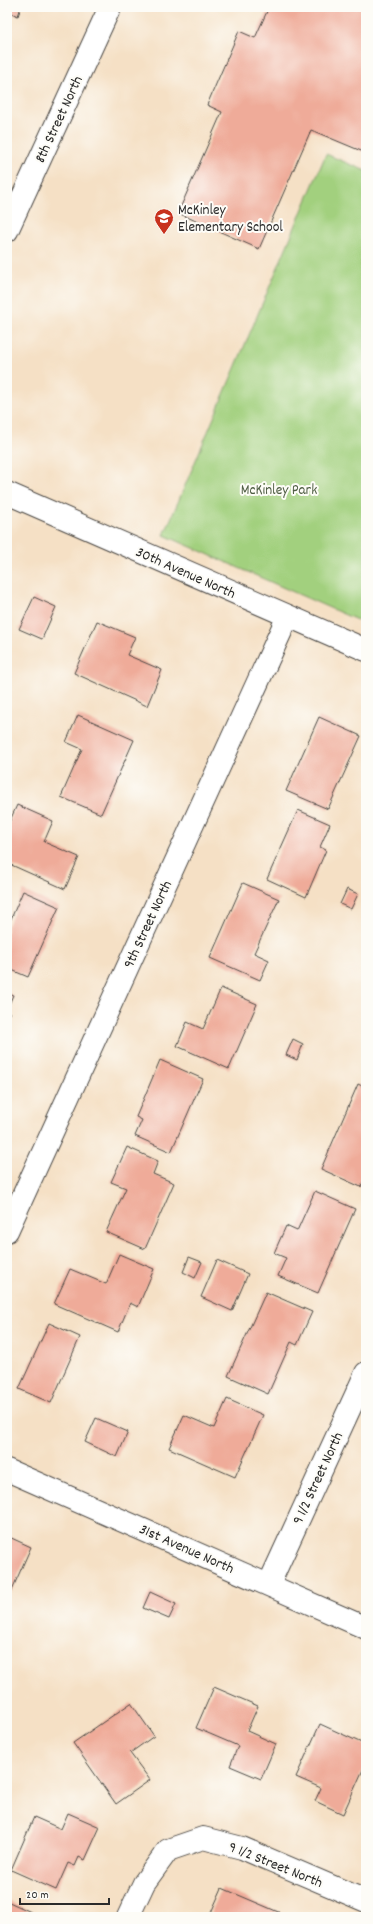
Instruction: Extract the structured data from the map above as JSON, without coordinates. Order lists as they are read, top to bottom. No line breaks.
{"streets":{"street":["8th Street North","30th Avenue North","9th Street North","9 1/2 Street North","31st Avenue North"]},"crossings":[["30th Avenue North","9th Street North"],["9 1/2 Street North","31st Avenue North"]],"parks":["McKinley Park"],"places":{"school or university":["McKinley Elementary School"]},"scale_bar":"20 m"}
